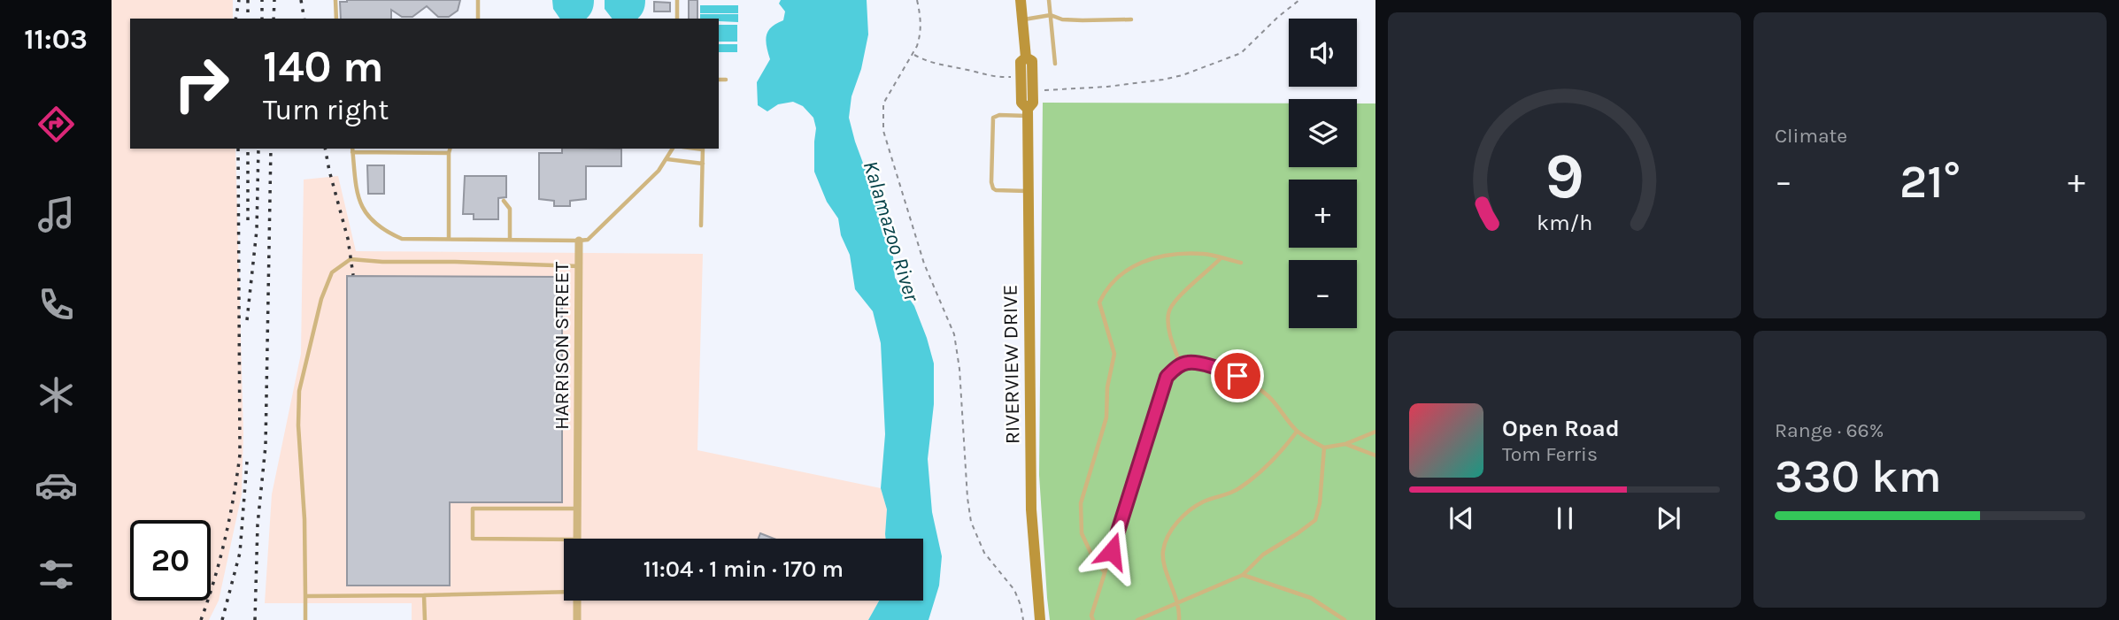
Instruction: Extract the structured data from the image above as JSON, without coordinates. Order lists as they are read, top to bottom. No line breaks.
{"streets":{"street":["HARRISON STREET","RIVERVIEW DRIVE"]},"water":["Kalamazoo River"],"page":{"tabs":"11:03","tile":["Climate",["Range · 66%","330 km"]],"map_buttons":["+","−"],"turn":["140 m","Turn right"],"heat":["−","21°","+"],"song":["Open Road","Tom Ferris"],"limit":"20","trip":"11:04 · 1 min · 170 m","gauge":["9","km/h"]}}
